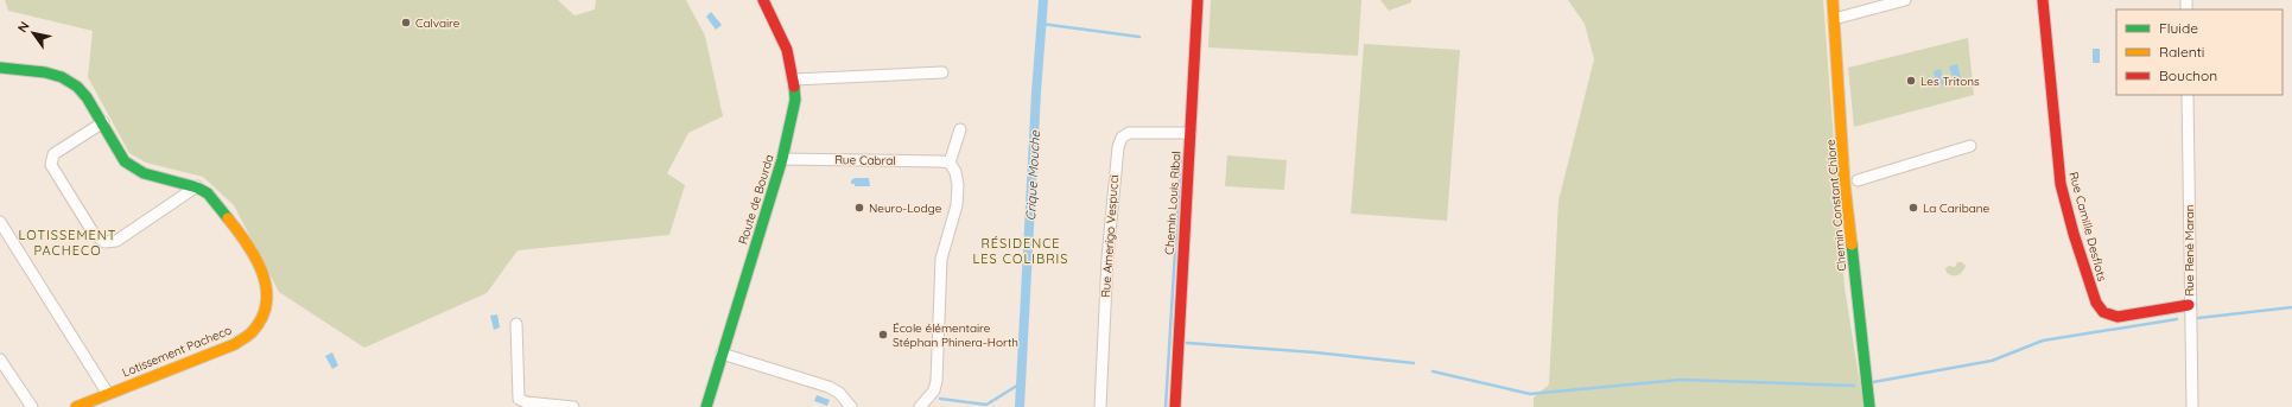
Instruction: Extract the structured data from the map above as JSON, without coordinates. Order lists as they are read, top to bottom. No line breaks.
{"streets":{"street":["Rue Cabral","Route de Bourda","Chemin Louis Ribal","Chemin Constant Chlore","Rue Camille Desflots","Rue Amerigo Vespucci","Rue René Maran","Lotissement Pacheco"]},"crossings":[["Rue Cabral","Route de Bourda"],["Chemin Louis Ribal","Rue Amerigo Vespucci"],["Rue Camille Desflots","Rue René Maran"]],"districts":["LOTISSEMENT PACHECO","RÉSIDENCE LES COLIBRIS"],"water":["Crique Mouche"],"places":["Calvaire","Les Tritons","Neuro-Lodge","La Caribane","École élémentaire Stéphan Phinera-Horth"],"legend":["Fluide","Ralenti","Bouchon"],"north":"top left"}
